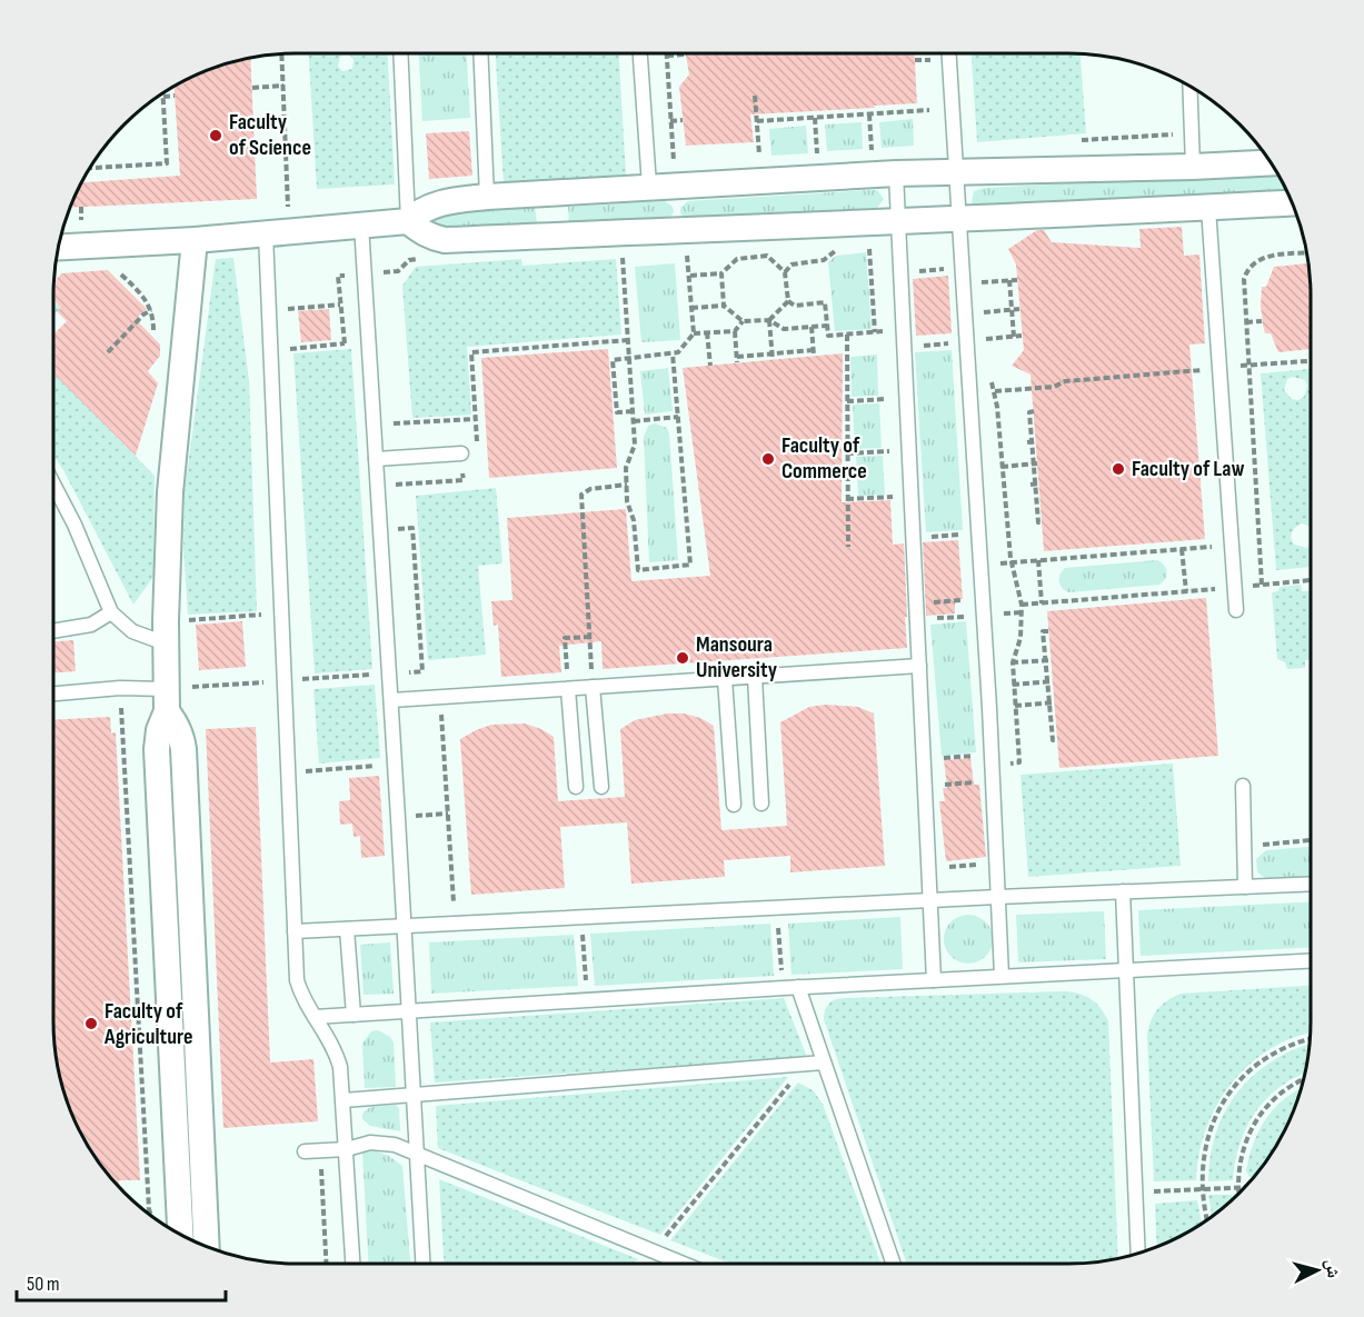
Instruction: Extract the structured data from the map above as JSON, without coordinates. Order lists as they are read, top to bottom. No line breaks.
{"places":["Faculty of Science","Faculty of Commerce","Faculty of Law","Mansoura University","Faculty of Agriculture"],"scale_bar":"50 m","north":"right"}
